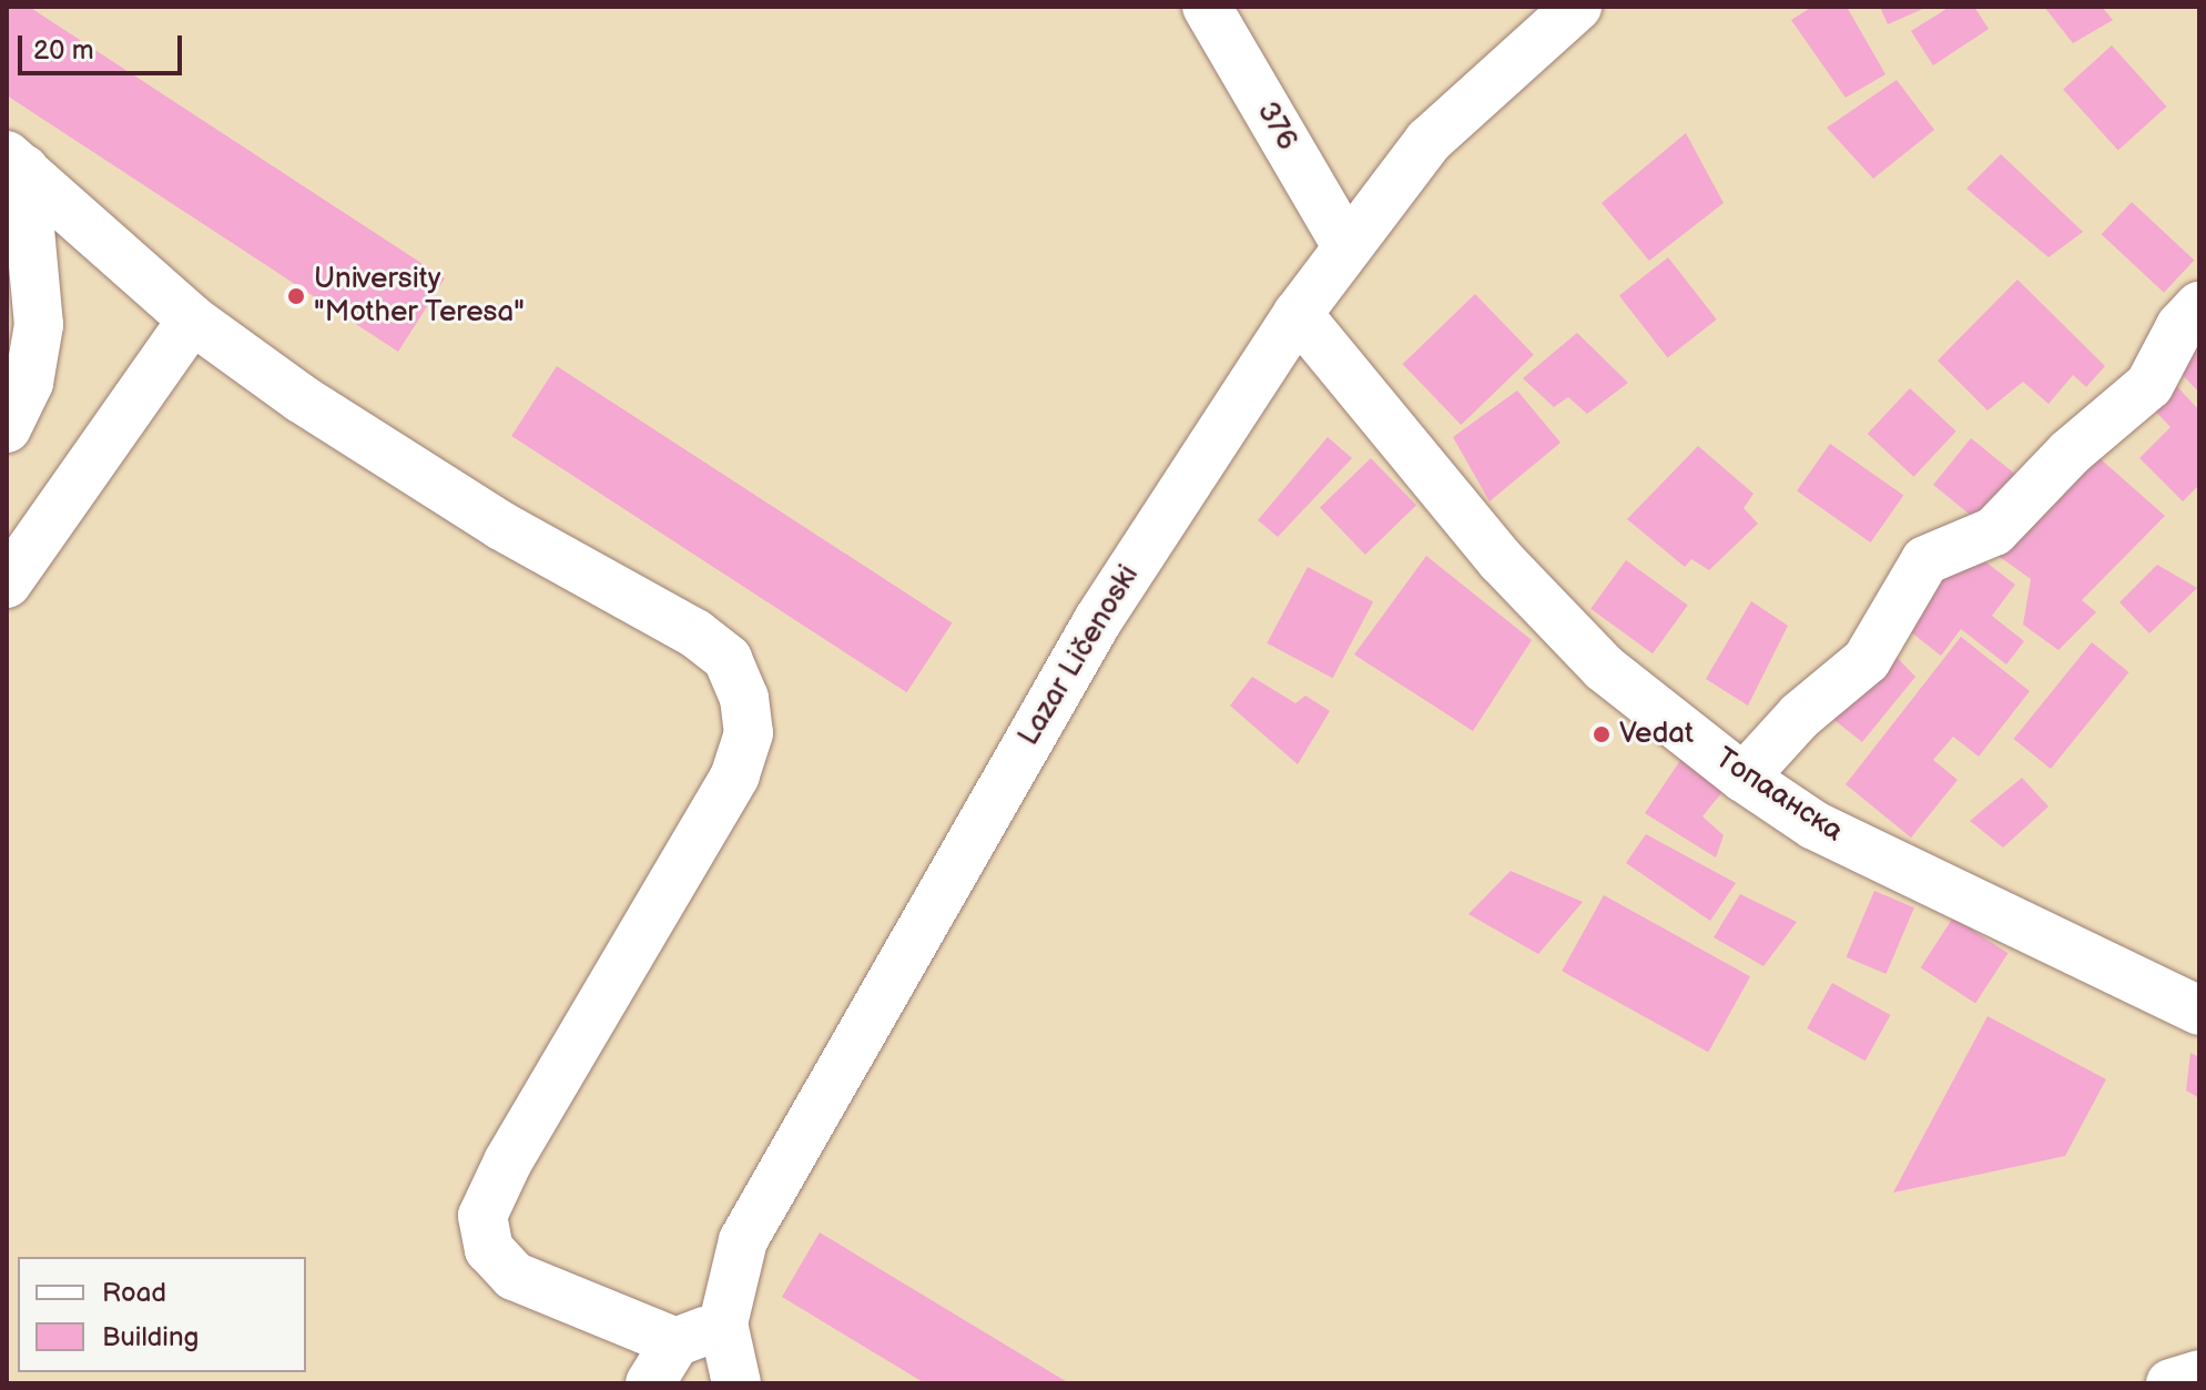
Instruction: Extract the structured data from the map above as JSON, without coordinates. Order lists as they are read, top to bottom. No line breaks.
{"streets":{"street":["376","Lazar Ličenoski","Топаанска"]},"crossings":[["376","Lazar Ličenoski"],["Lazar Ličenoski","Топаанска"]],"places":["University \"Mother Teresa\"","Vedat"],"legend":["Road","Building"],"scale_bar":"20 m"}
